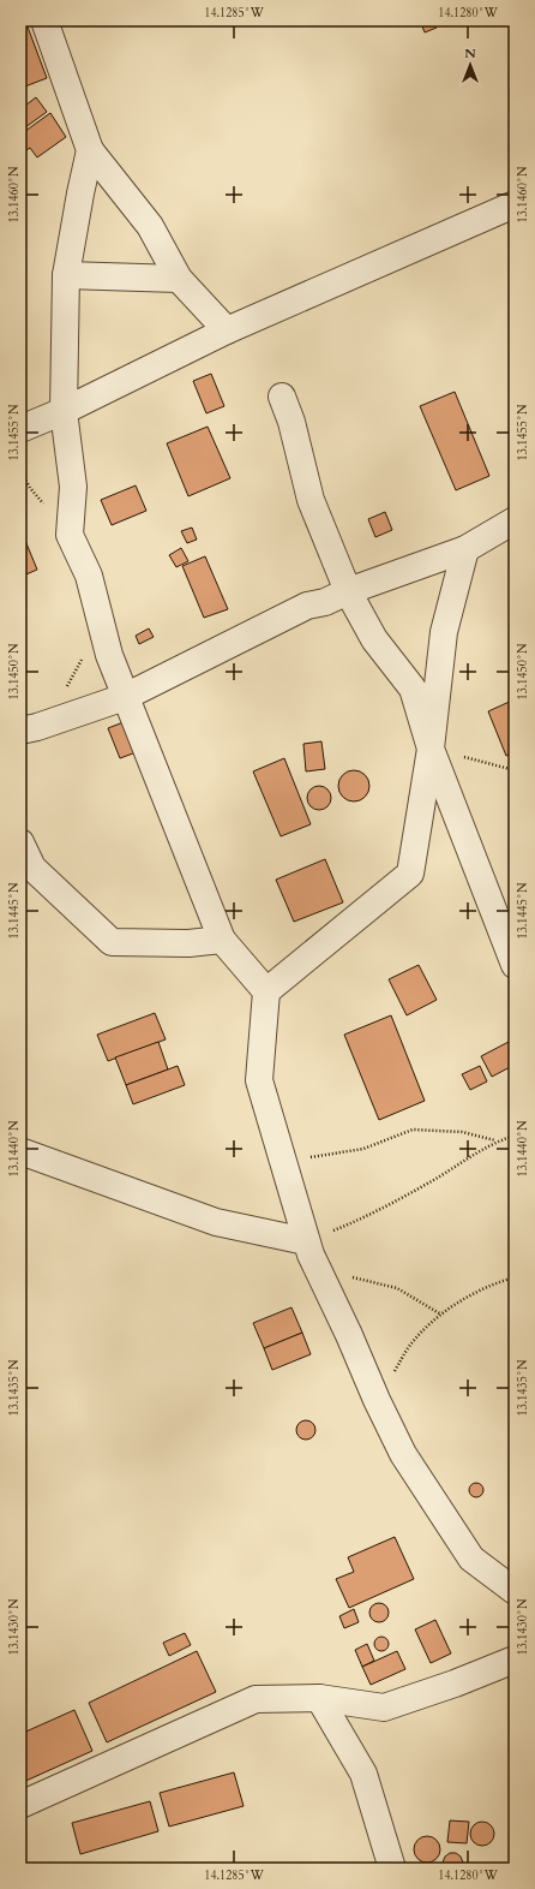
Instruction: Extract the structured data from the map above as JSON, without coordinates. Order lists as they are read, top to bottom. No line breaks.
{"north":"top","coordinates":["14.1285°W","14.1280°W","13.1460°N","13.1455°N","13.1450°N","13.1445°N","13.1440°N","13.1435°N","13.1430°N"]}
